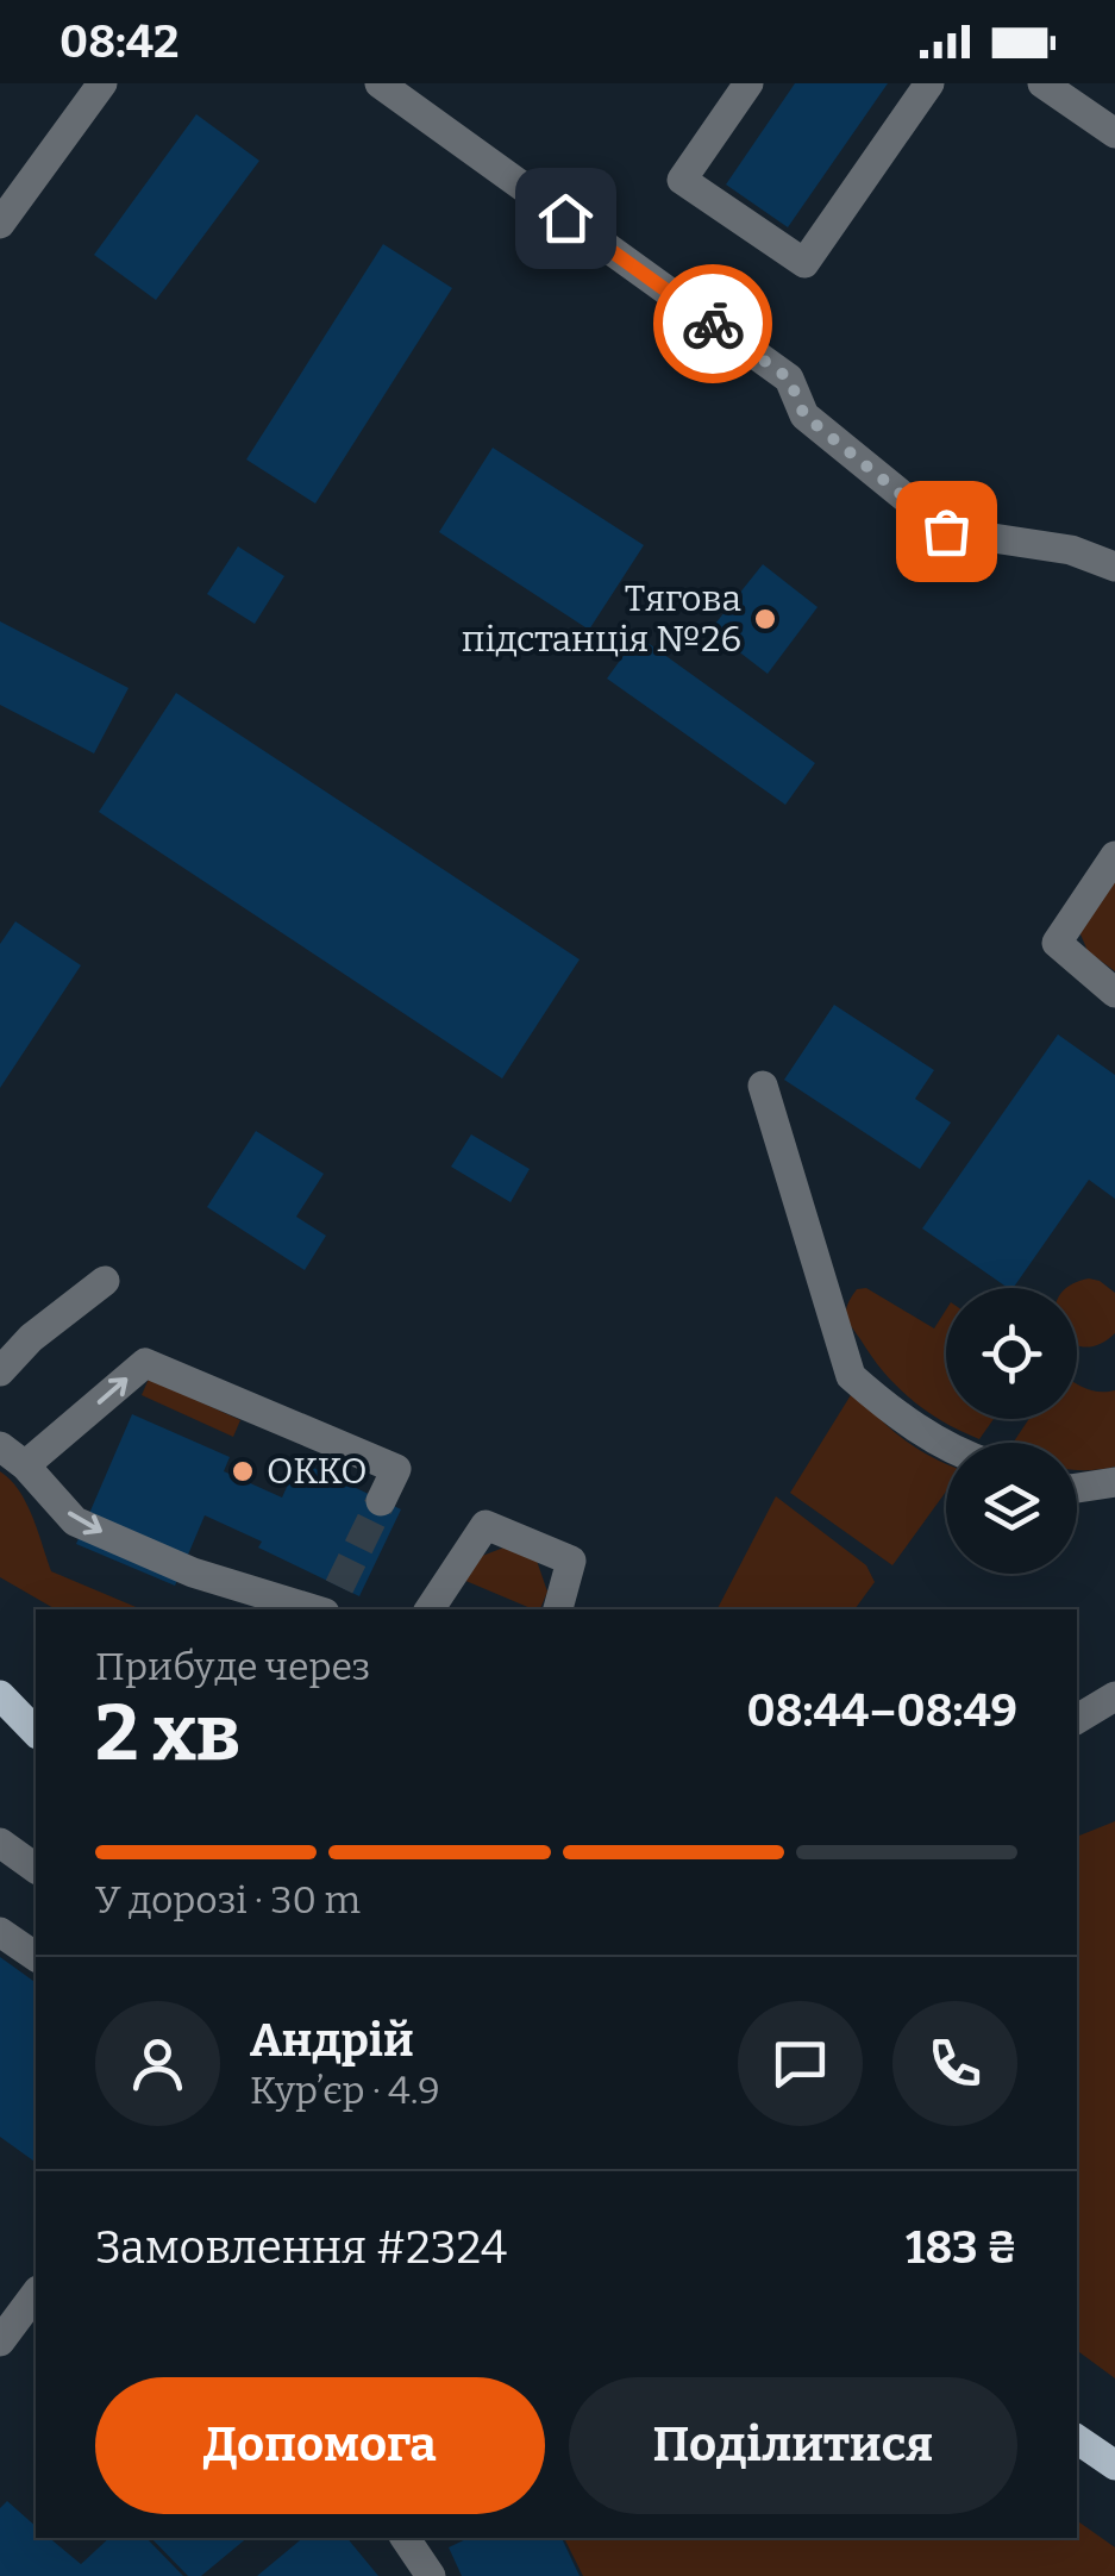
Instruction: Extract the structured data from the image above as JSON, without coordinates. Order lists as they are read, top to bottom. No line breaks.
{"places":["Тягова пiдстанцiя №26","ОККО"],"page":{"status":"08:42","heading":["2 хв","Прибуде через","08:44–08:49"],"panel":["Андрій","Кур’єр · 4.9","Замовлення #2324","183 ₴"],"bar":"У дорозі · 30 m","buttons":["Допомога","Поділитися"]}}
